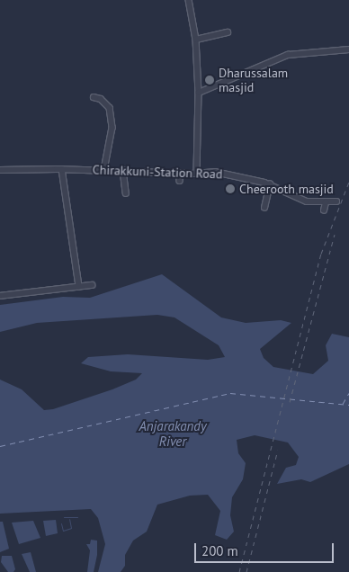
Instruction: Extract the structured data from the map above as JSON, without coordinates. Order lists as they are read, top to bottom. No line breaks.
{"streets":{"street":["Chirakkuni-Station Road"]},"water":["Anjarakandy River"],"places":["Dharussalam masjid","Cheerooth masjid"],"scale_bar":"200 m"}
